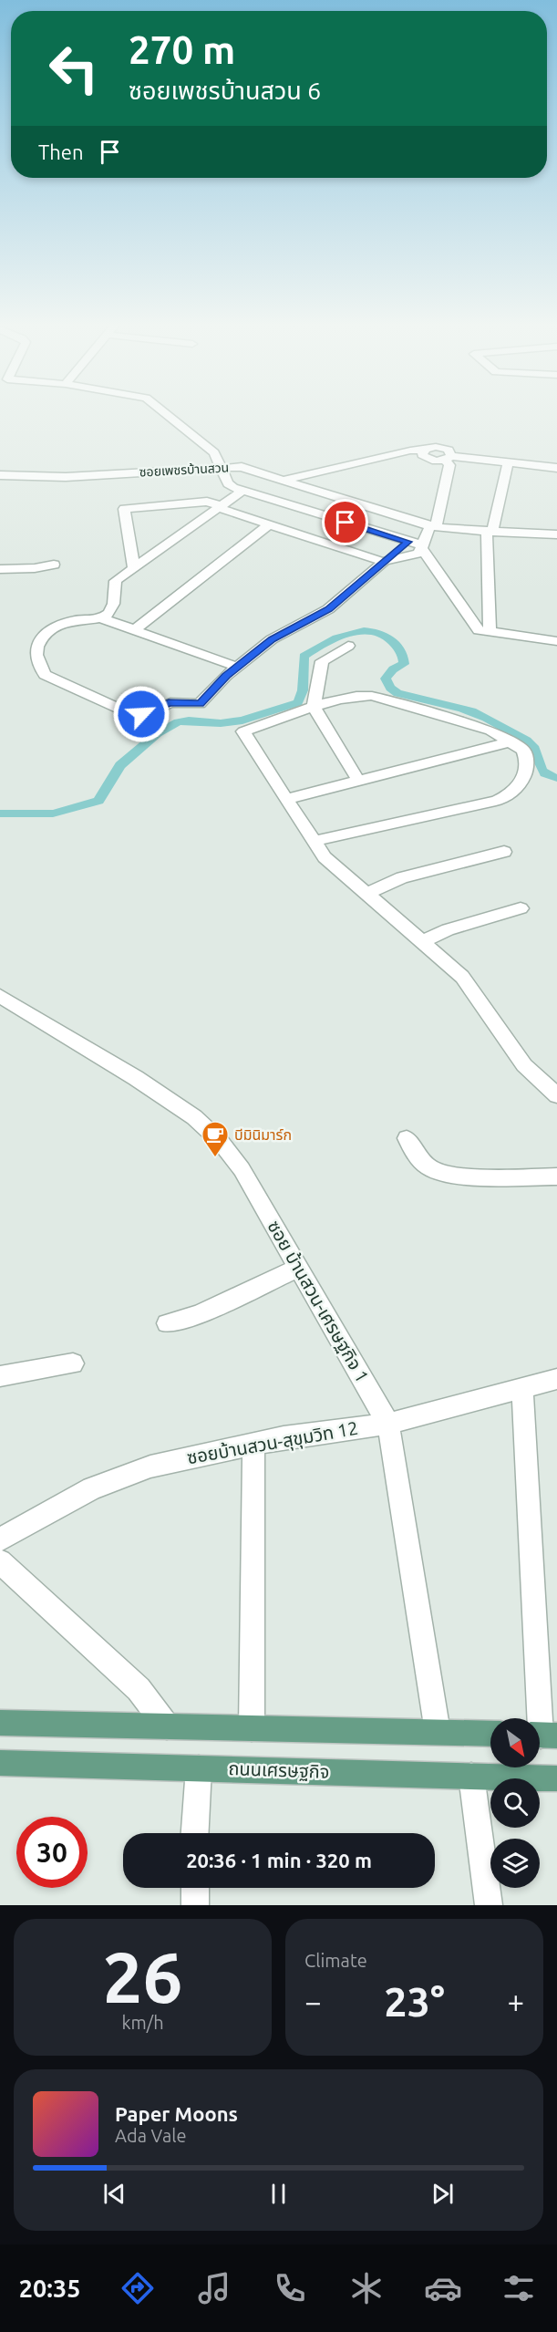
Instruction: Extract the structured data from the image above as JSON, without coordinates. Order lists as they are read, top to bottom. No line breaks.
{"streets":{"main road":["ถนนเศรษฐกิจ"],"street":["ซอยเพชรบ้านสวน","ซอย บ้านสวน-เศรษฐกิจ 1","ซอยบ้านสวน-สุขุมวิท 12"]},"crossings":[["ซอย บ้านสวน-เศรษฐกิจ 1","ซอยบ้านสวน-สุขุมวิท 12"]],"places":{"cafe":["บีมินิมาร์ก"]},"north":"bottom right","page":{"turn":["270 m","ซอยเพชรบ้านสวน 6"],"then":"Then","limit":"30","trip":"20:36 · 1 min · 320 m","tile":[["26","km/h"],"Climate"],"heat":["−","23°","+"],"song":["Paper Moons","Ada Vale"],"tabs":"20:35"}}
